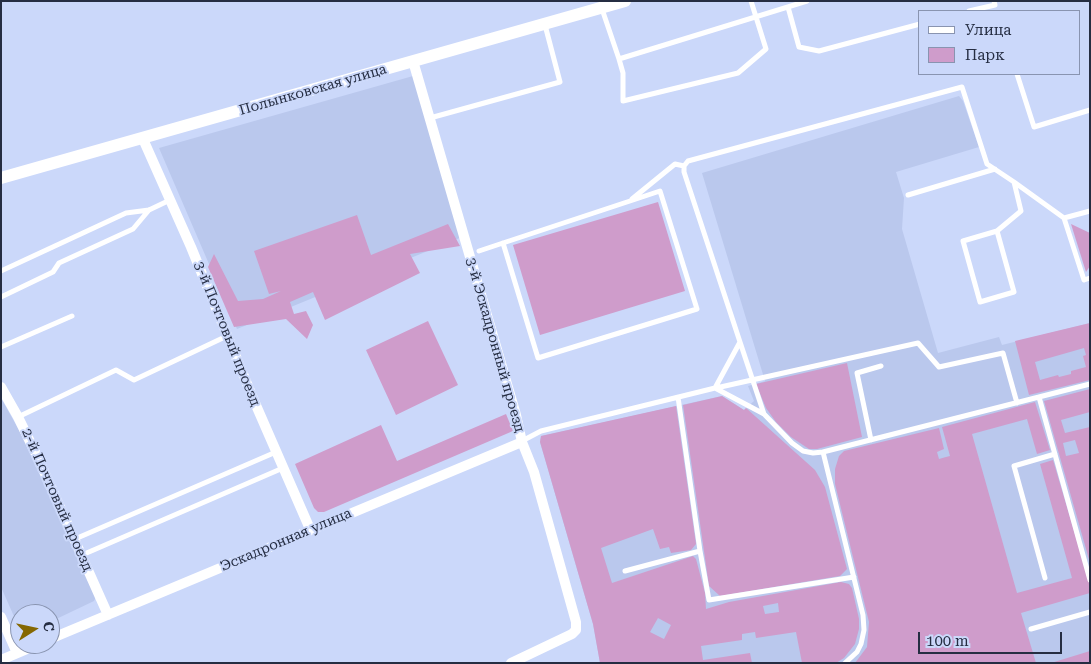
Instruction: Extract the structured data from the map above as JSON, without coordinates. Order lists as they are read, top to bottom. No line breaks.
{"streets":{"street":["Полынковская улица","3-й Почтовый проезд","3-й Эскадронный проезд","2-й Почтовый проезд","Эскадронная улица"]},"crossings":[["Полынковская улица","3-й Почтовый проезд"],["Полынковская улица","3-й Эскадронный проезд"],["3-й Почтовый проезд","Эскадронная улица"],["3-й Эскадронный проезд","Эскадронная улица"],["2-й Почтовый проезд","Эскадронная улица"]],"legend":["Улица","Парк"],"scale_bar":"100 m","north":"right"}
